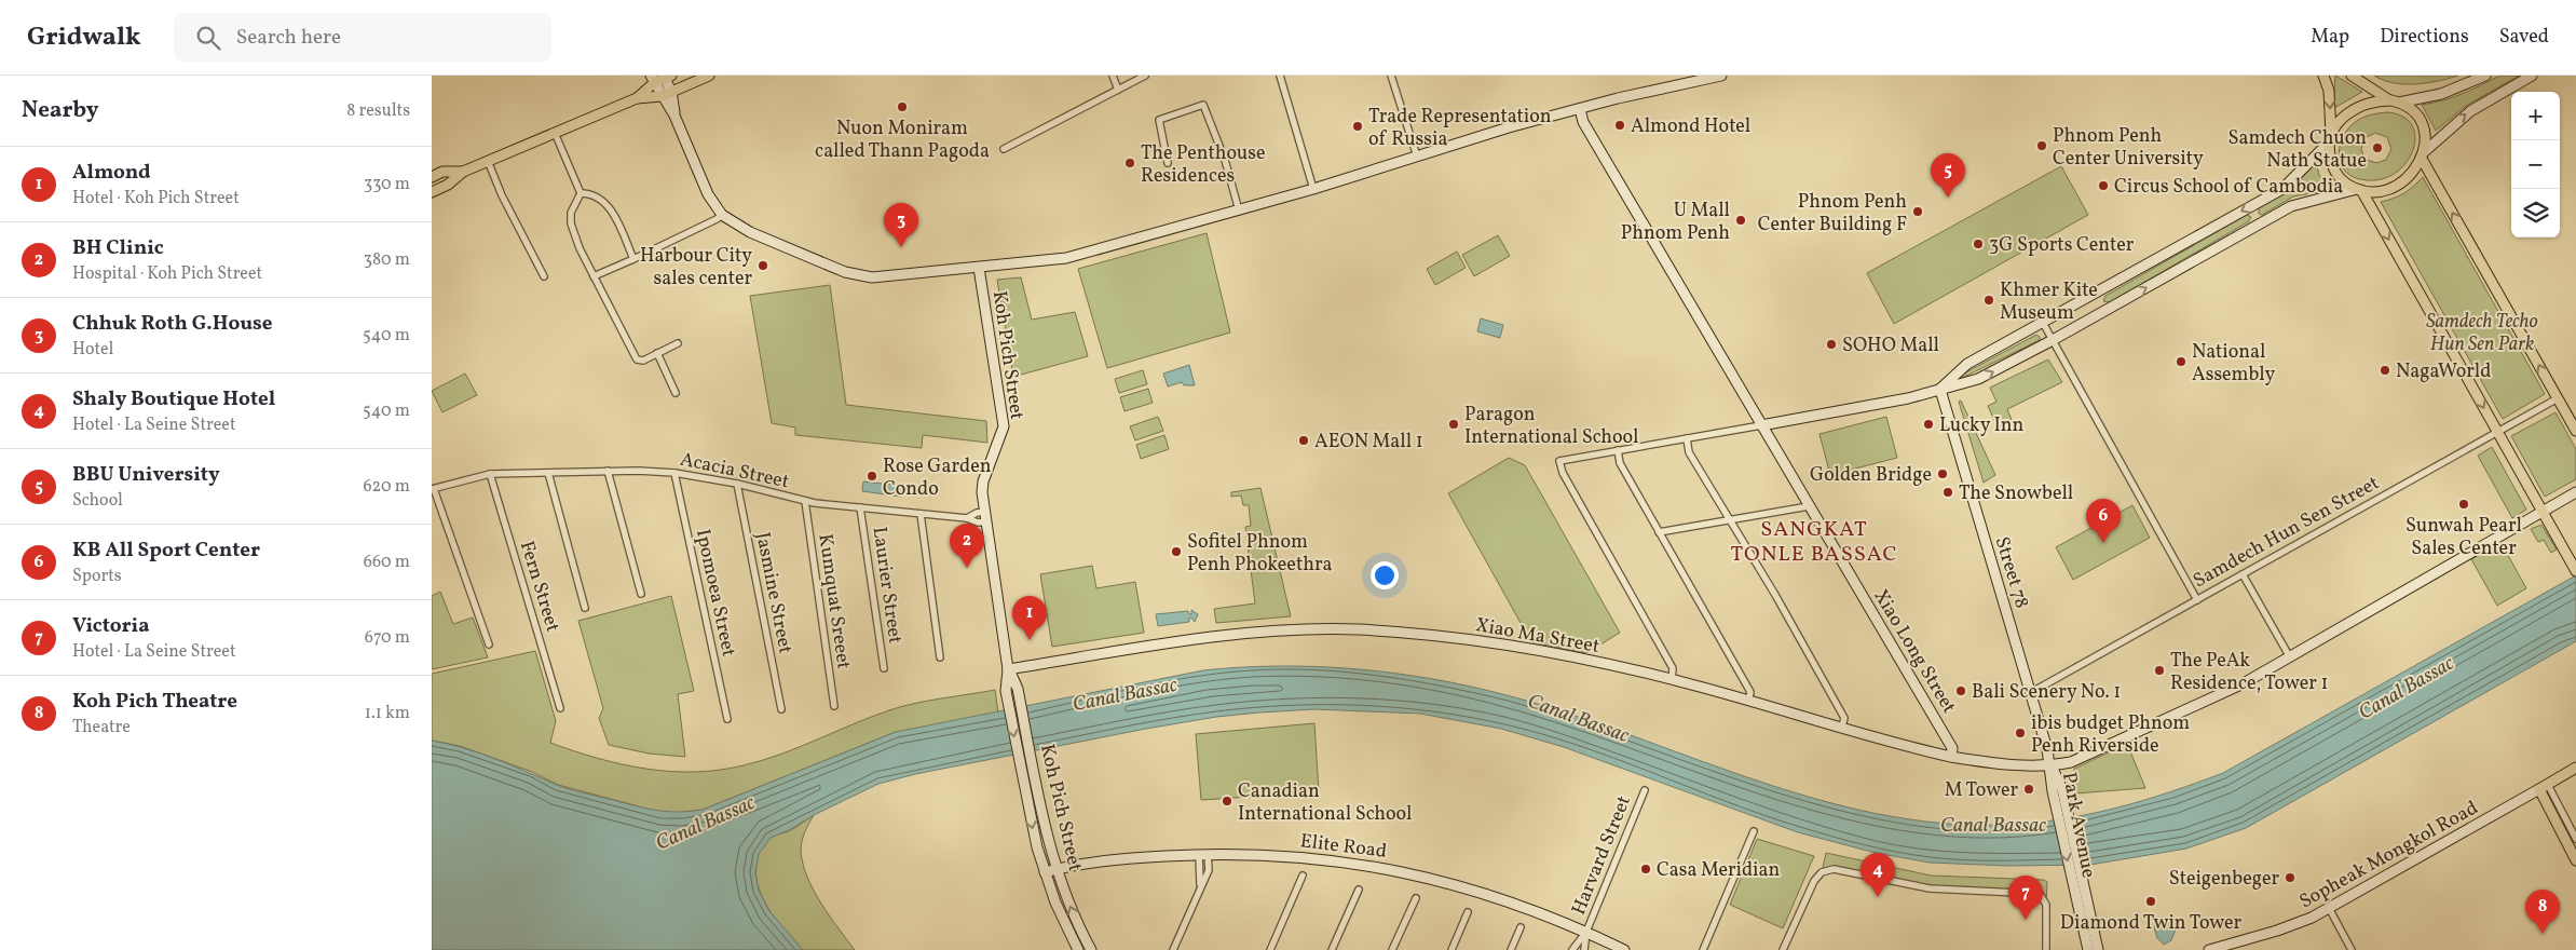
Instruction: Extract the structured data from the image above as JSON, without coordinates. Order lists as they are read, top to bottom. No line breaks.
{"streets":{"main road":["Koh Pich Street","Street 78","Xiao Ma Street","Xiao Long Street","Park Avenue","Elite Road","Sopheak Mongkol Road"],"street":["Acacia Street","Samdech Hun Sen Street","Laurier Street","Fern Street","Ipomoea Street","Jasmine Street","Kumquat Sreeet","Harvard Street"]},"crossings":[["Koh Pich Street","Acacia Street"],["Koh Pich Street","Xiao Ma Street"],["Koh Pich Street","Elite Road"],["Acacia Street","Laurier Street"],["Acacia Street","Fern Street"],["Acacia Street","Ipomoea Street"],["Acacia Street","Jasmine Street"],["Acacia Street","Kumquat Sreeet"],["Samdech Hun Sen Street","Street 78"],["Street 78","Xiao Ma Street"],["Street 78","Park Avenue"],["Xiao Ma Street","Xiao Long Street"],["Xiao Ma Street","Park Avenue"],["Elite Road","Harvard Street"]],"districts":["SANGKAT TONLE BASSAC"],"water":["Canal Bassac"],"parks":["Samdech Techo Hun Sen Park"],"places":["Nuon Moniram called Thann Pagoda","Almond Hotel","Trade Representation of Russia","Phnom Penh Center University","Samdech Chuon Nath Statue","The Penthouse Residences","Circus School of Cambodia","Phnom Penh Center Building F","U Mall Phnom Penh","3G Sports Center","Harbour City sales center","Khmer Kite Museum","SOHO Mall","National Assembly","NagaWorld","Paragon International School","Lucky Inn","AEON Mall 1","Golden Bridge","Rose Garden Condo","The Snowbell","Sunwah Pearl Sales Center","Sofitel Phnom Penh Phokeethra","The PeAk Residence, Tower 1","Bali Scenery No. 1","ibis budget Phnom Penh Riverside","M Tower","Canadian International School","Casa Meridian","Steigenbeger","Diamond Twin Tower"],"page":{"header":"Gridwalk","search":"Search here","nav":["Map","Directions","Saved"],"heading":["Nearby","8 results"],"map_buttons":["+","−"],"list":[{"mark":"1","name":"Almond","note":"Hotel · Koh Pich Street","value":"330 m"},{"mark":"2","name":"BH Clinic","note":"Hospital · Koh Pich Street","value":"380 m"},{"mark":"3","name":"Chhuk Roth G.House","note":"Hotel","value":"540 m"},{"mark":"4","name":"Shaly Boutique Hotel","note":"Hotel · La Seine Street","value":"540 m"},{"mark":"5","name":"BBU University","note":"School","value":"620 m"},{"mark":"6","name":"KB All Sport Center","note":"Sports","value":"660 m"},{"mark":"7","name":"Victoria","note":"Hotel · La Seine Street","value":"670 m"},{"mark":"8","name":"Koh Pich Theatre","note":"Theatre","value":"1.1 km"}],"pins":["5","3","6","2","1","4","7","8"]}}
